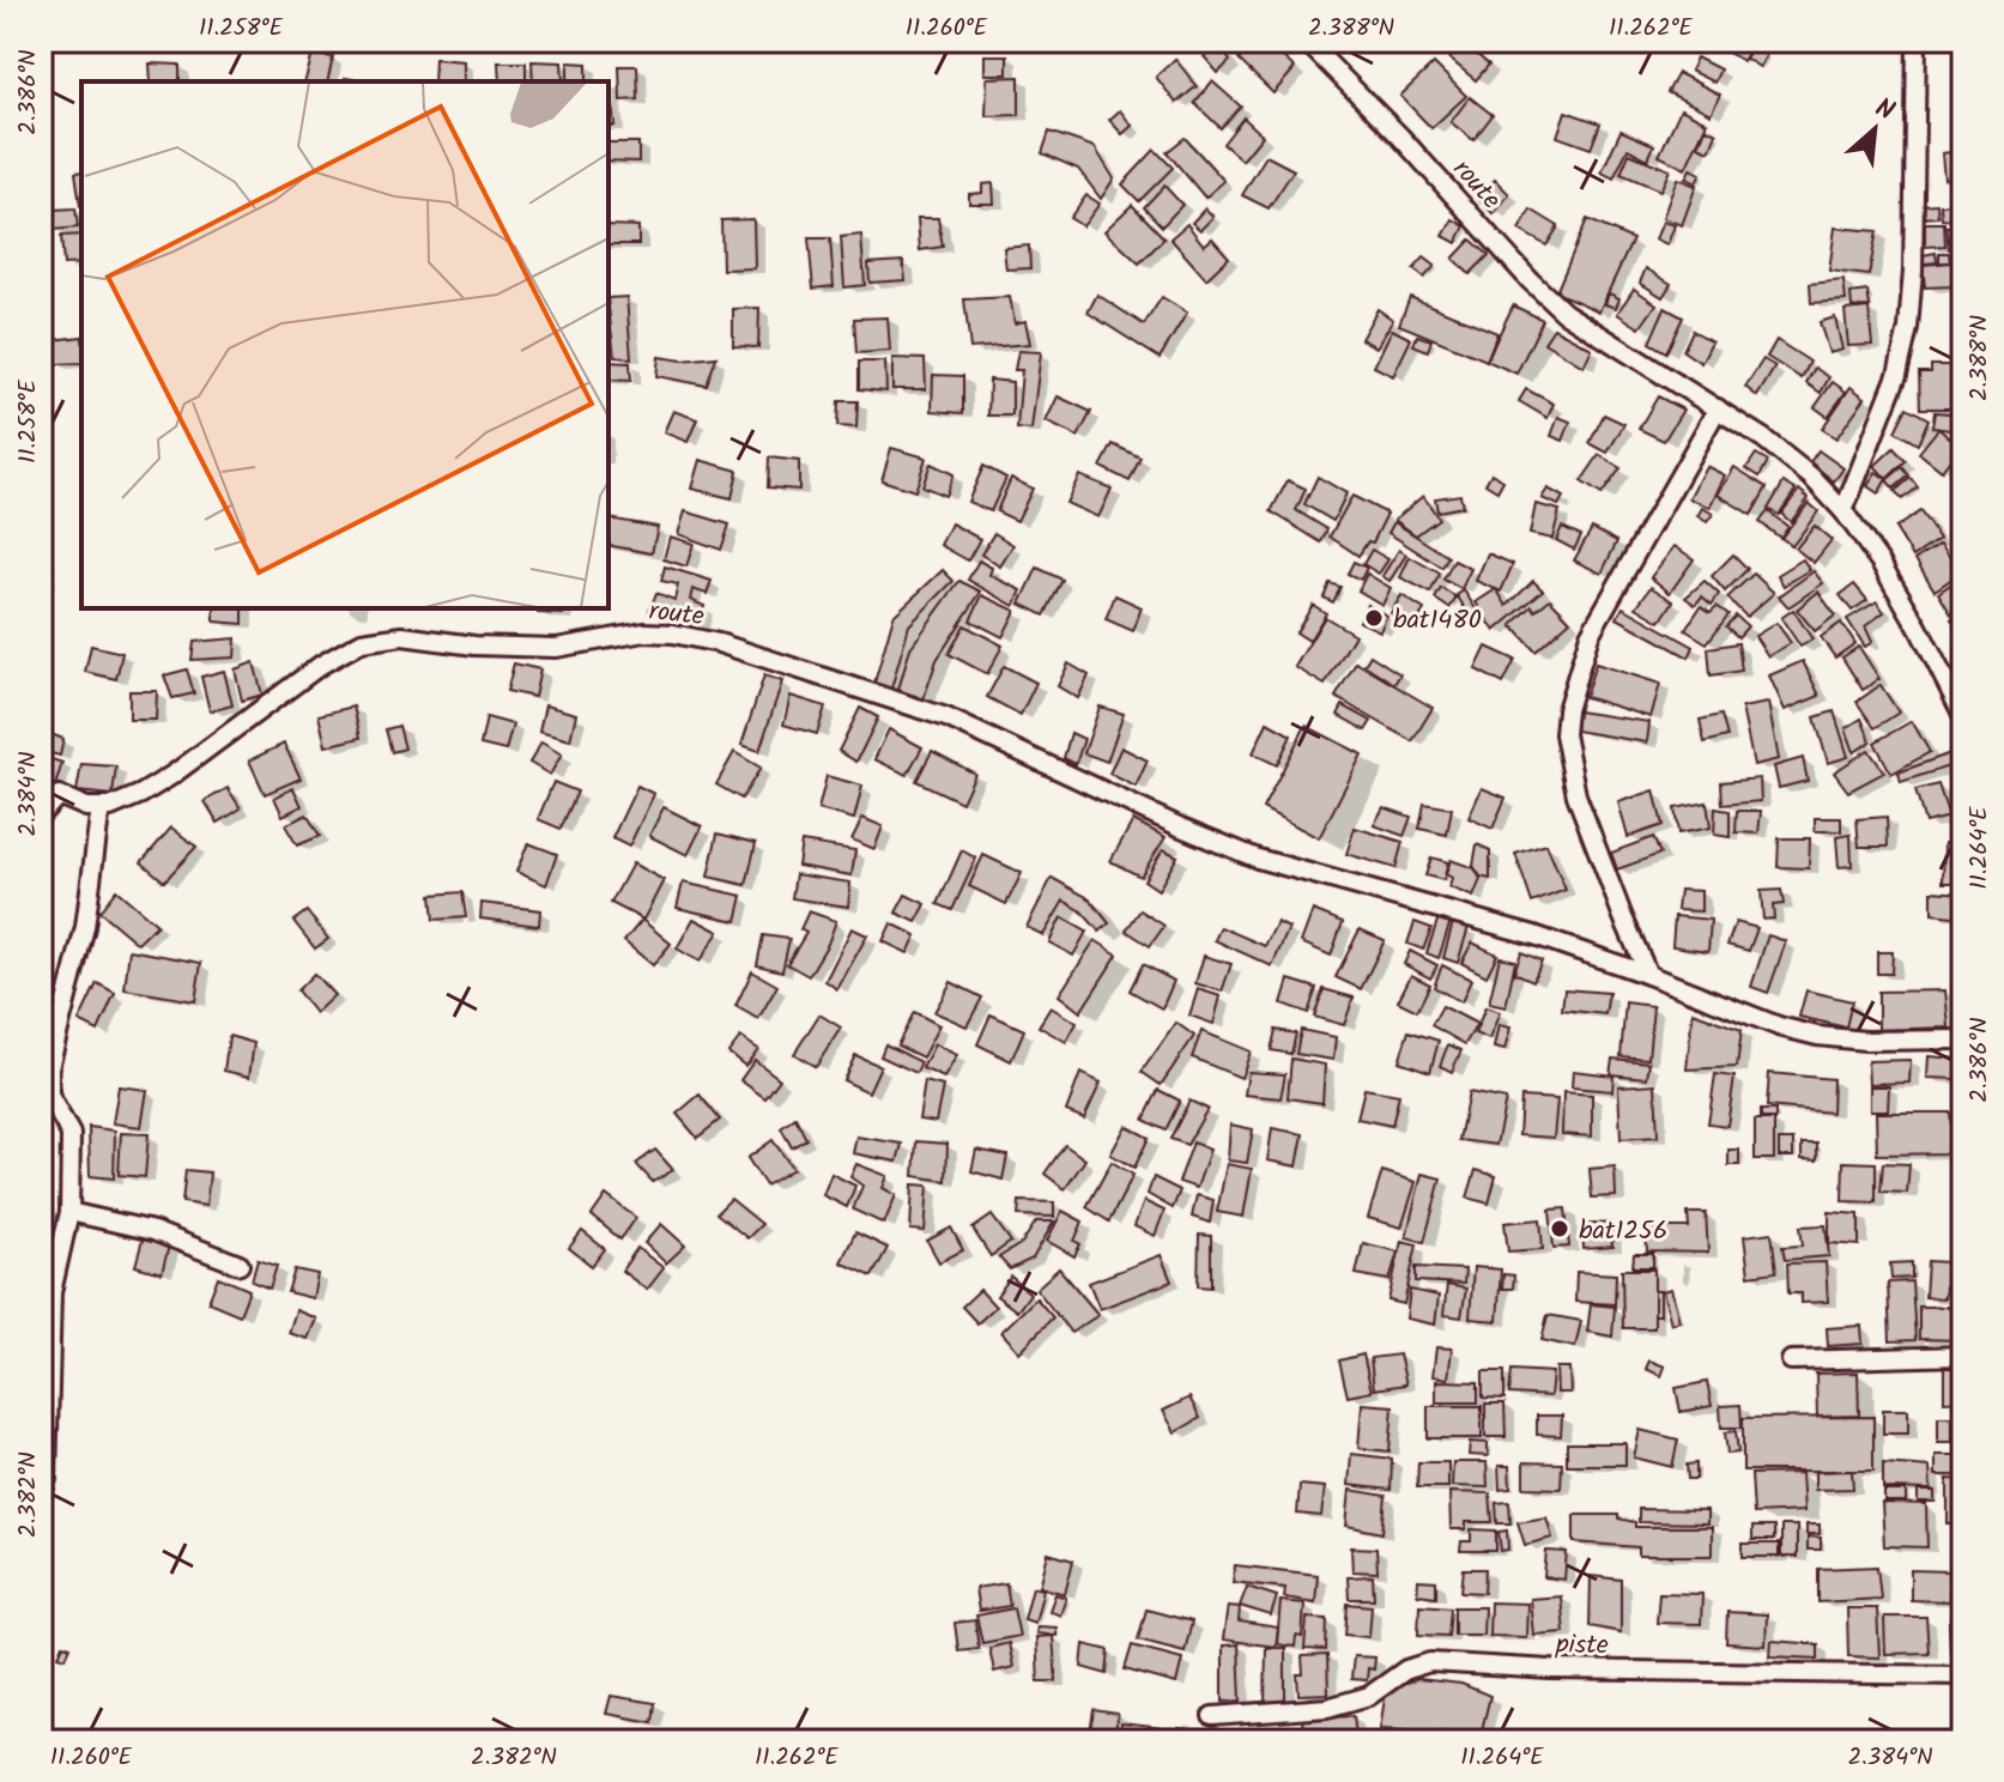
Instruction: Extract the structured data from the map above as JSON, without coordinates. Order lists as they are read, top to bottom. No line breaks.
{"streets":{"street":["route","piste"]},"places":["bat1480","bat1256"],"north":"top right","coordinates":["11.258°E","11.260°E","2.388°N","11.262°E","2.386°N","2.384°N","11.264°E","2.382°N"]}
